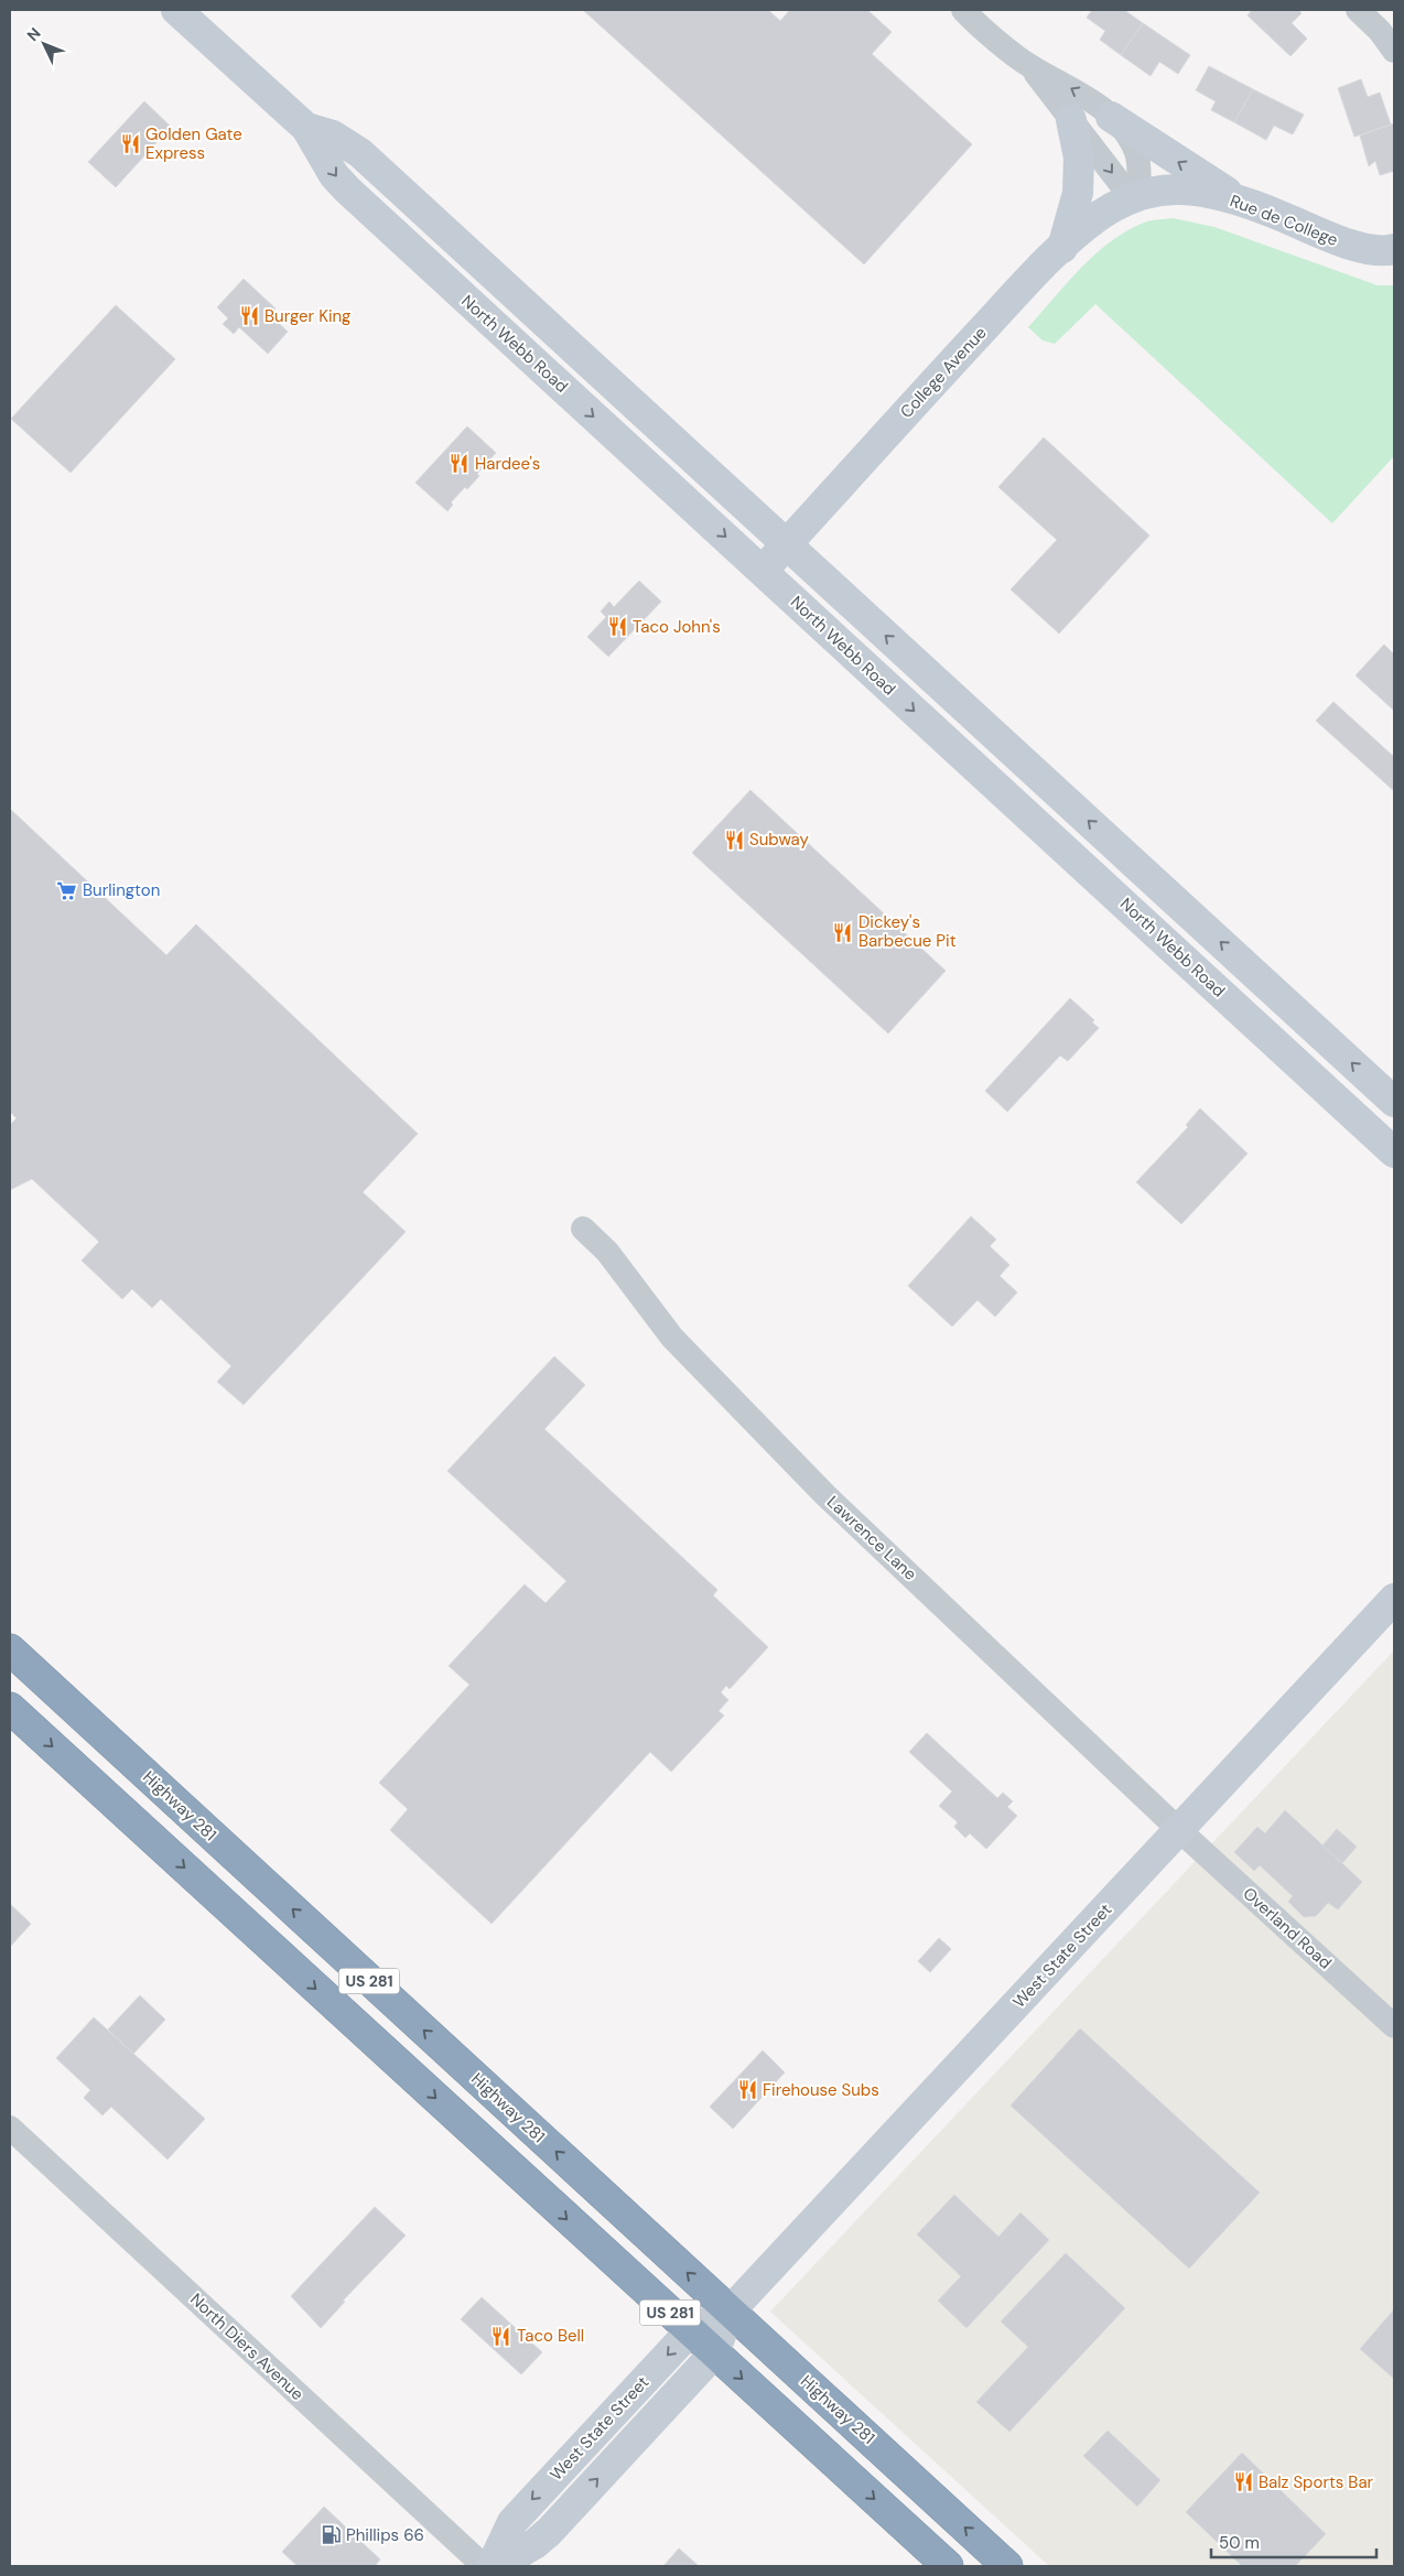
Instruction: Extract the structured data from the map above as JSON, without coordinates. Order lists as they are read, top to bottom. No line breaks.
{"streets":{"highway":["Highway 281","US 281"],"main road":["Rue de College","North Webb Road","College Avenue","West State Street"],"street":["Lawrence Lane","Overland Road","North Diers Avenue"]},"crossings":[["Rue de College","College Avenue"],["North Webb Road","College Avenue"],["Lawrence Lane","Overland Road"],["Lawrence Lane","West State Street"],["Highway 281","West State Street"],["Overland Road","West State Street"],["West State Street","US 281"]],"places":{"restaurant":["Golden Gate Express","Burger King","Hardee's","Taco John's","Subway","Dickey's Barbecue Pit","Firehouse Subs","Taco Bell","Balz Sports Bar"],"supermarket":["Burlington"],"fuel station":["Phillips 66"]},"scale_bar":"50 m","north":"top left"}
